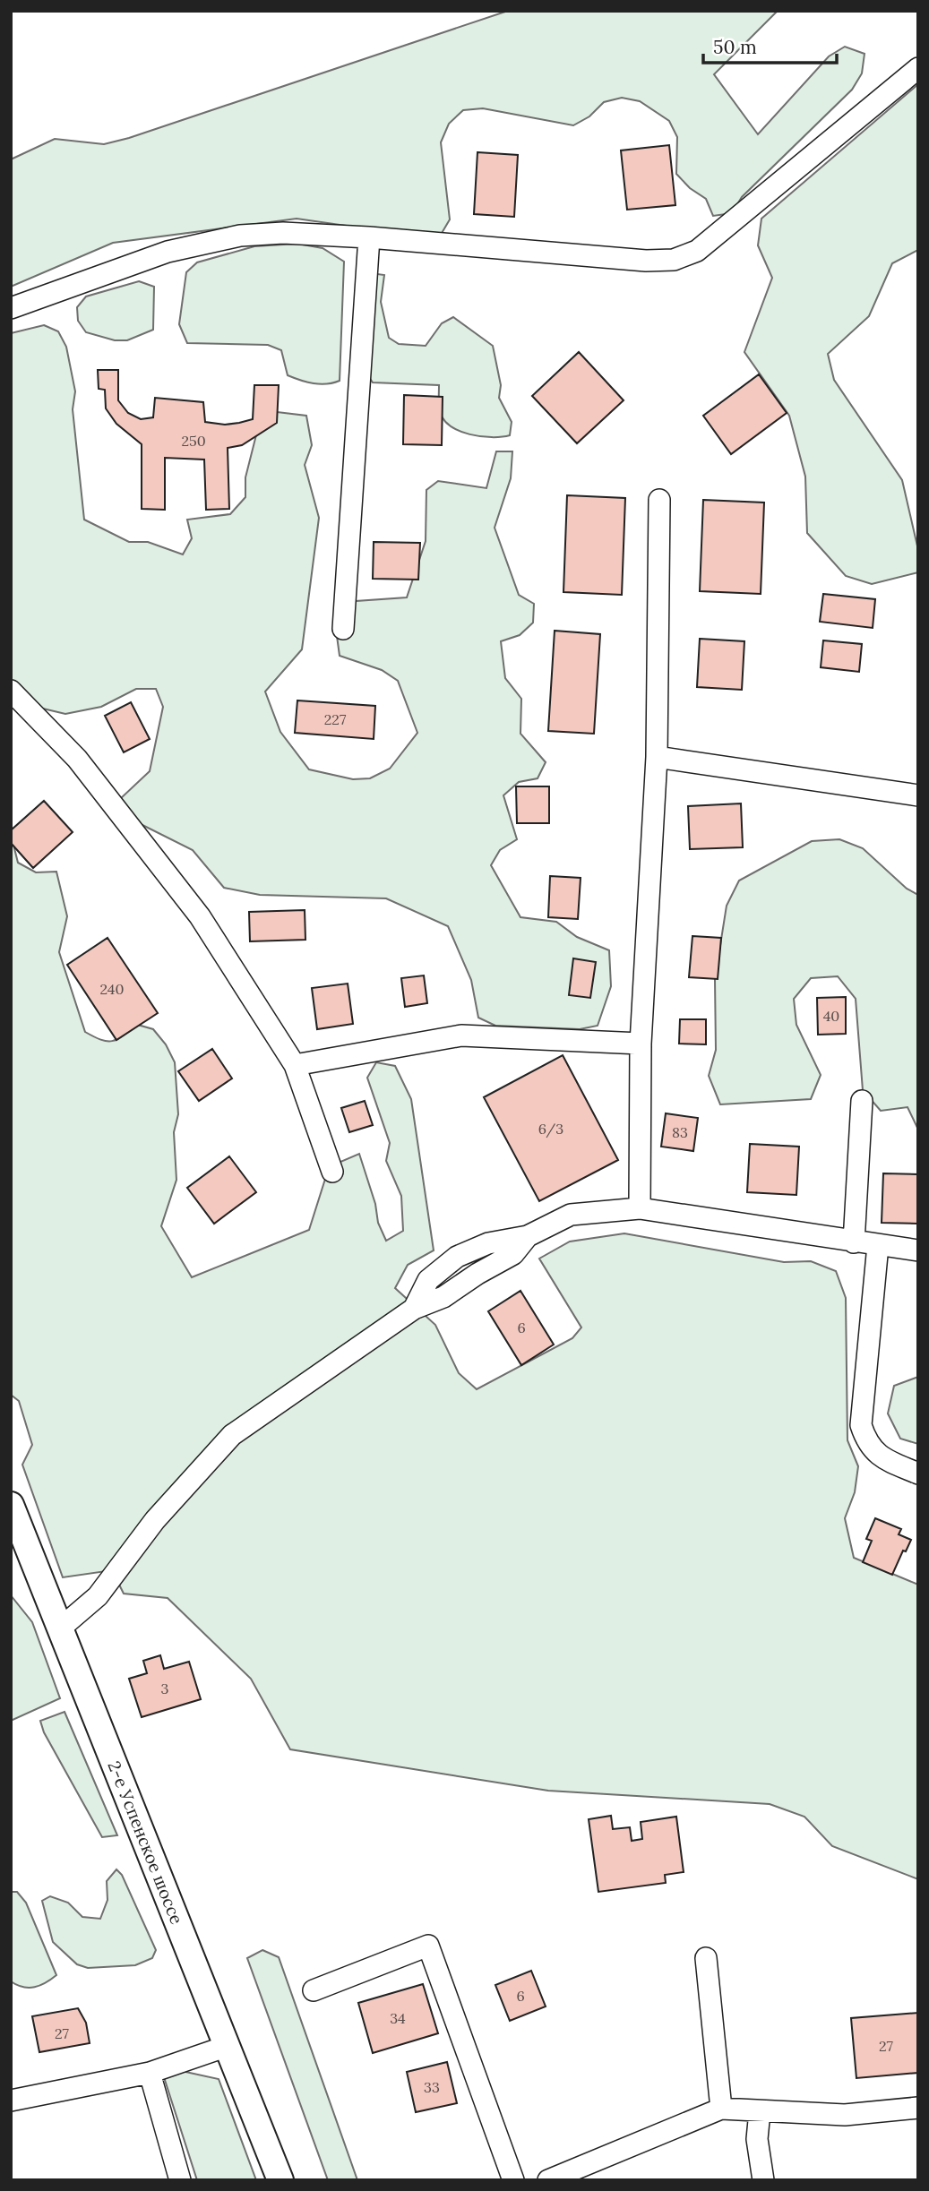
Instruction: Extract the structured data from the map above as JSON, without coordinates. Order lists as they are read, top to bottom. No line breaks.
{"streets":{"main road":["2-е Успенское шоссе"]},"house_numbers":["250","227","240","40","6/3","83","6","3","6","34","27","27","33"],"scale_bar":"50 m"}
